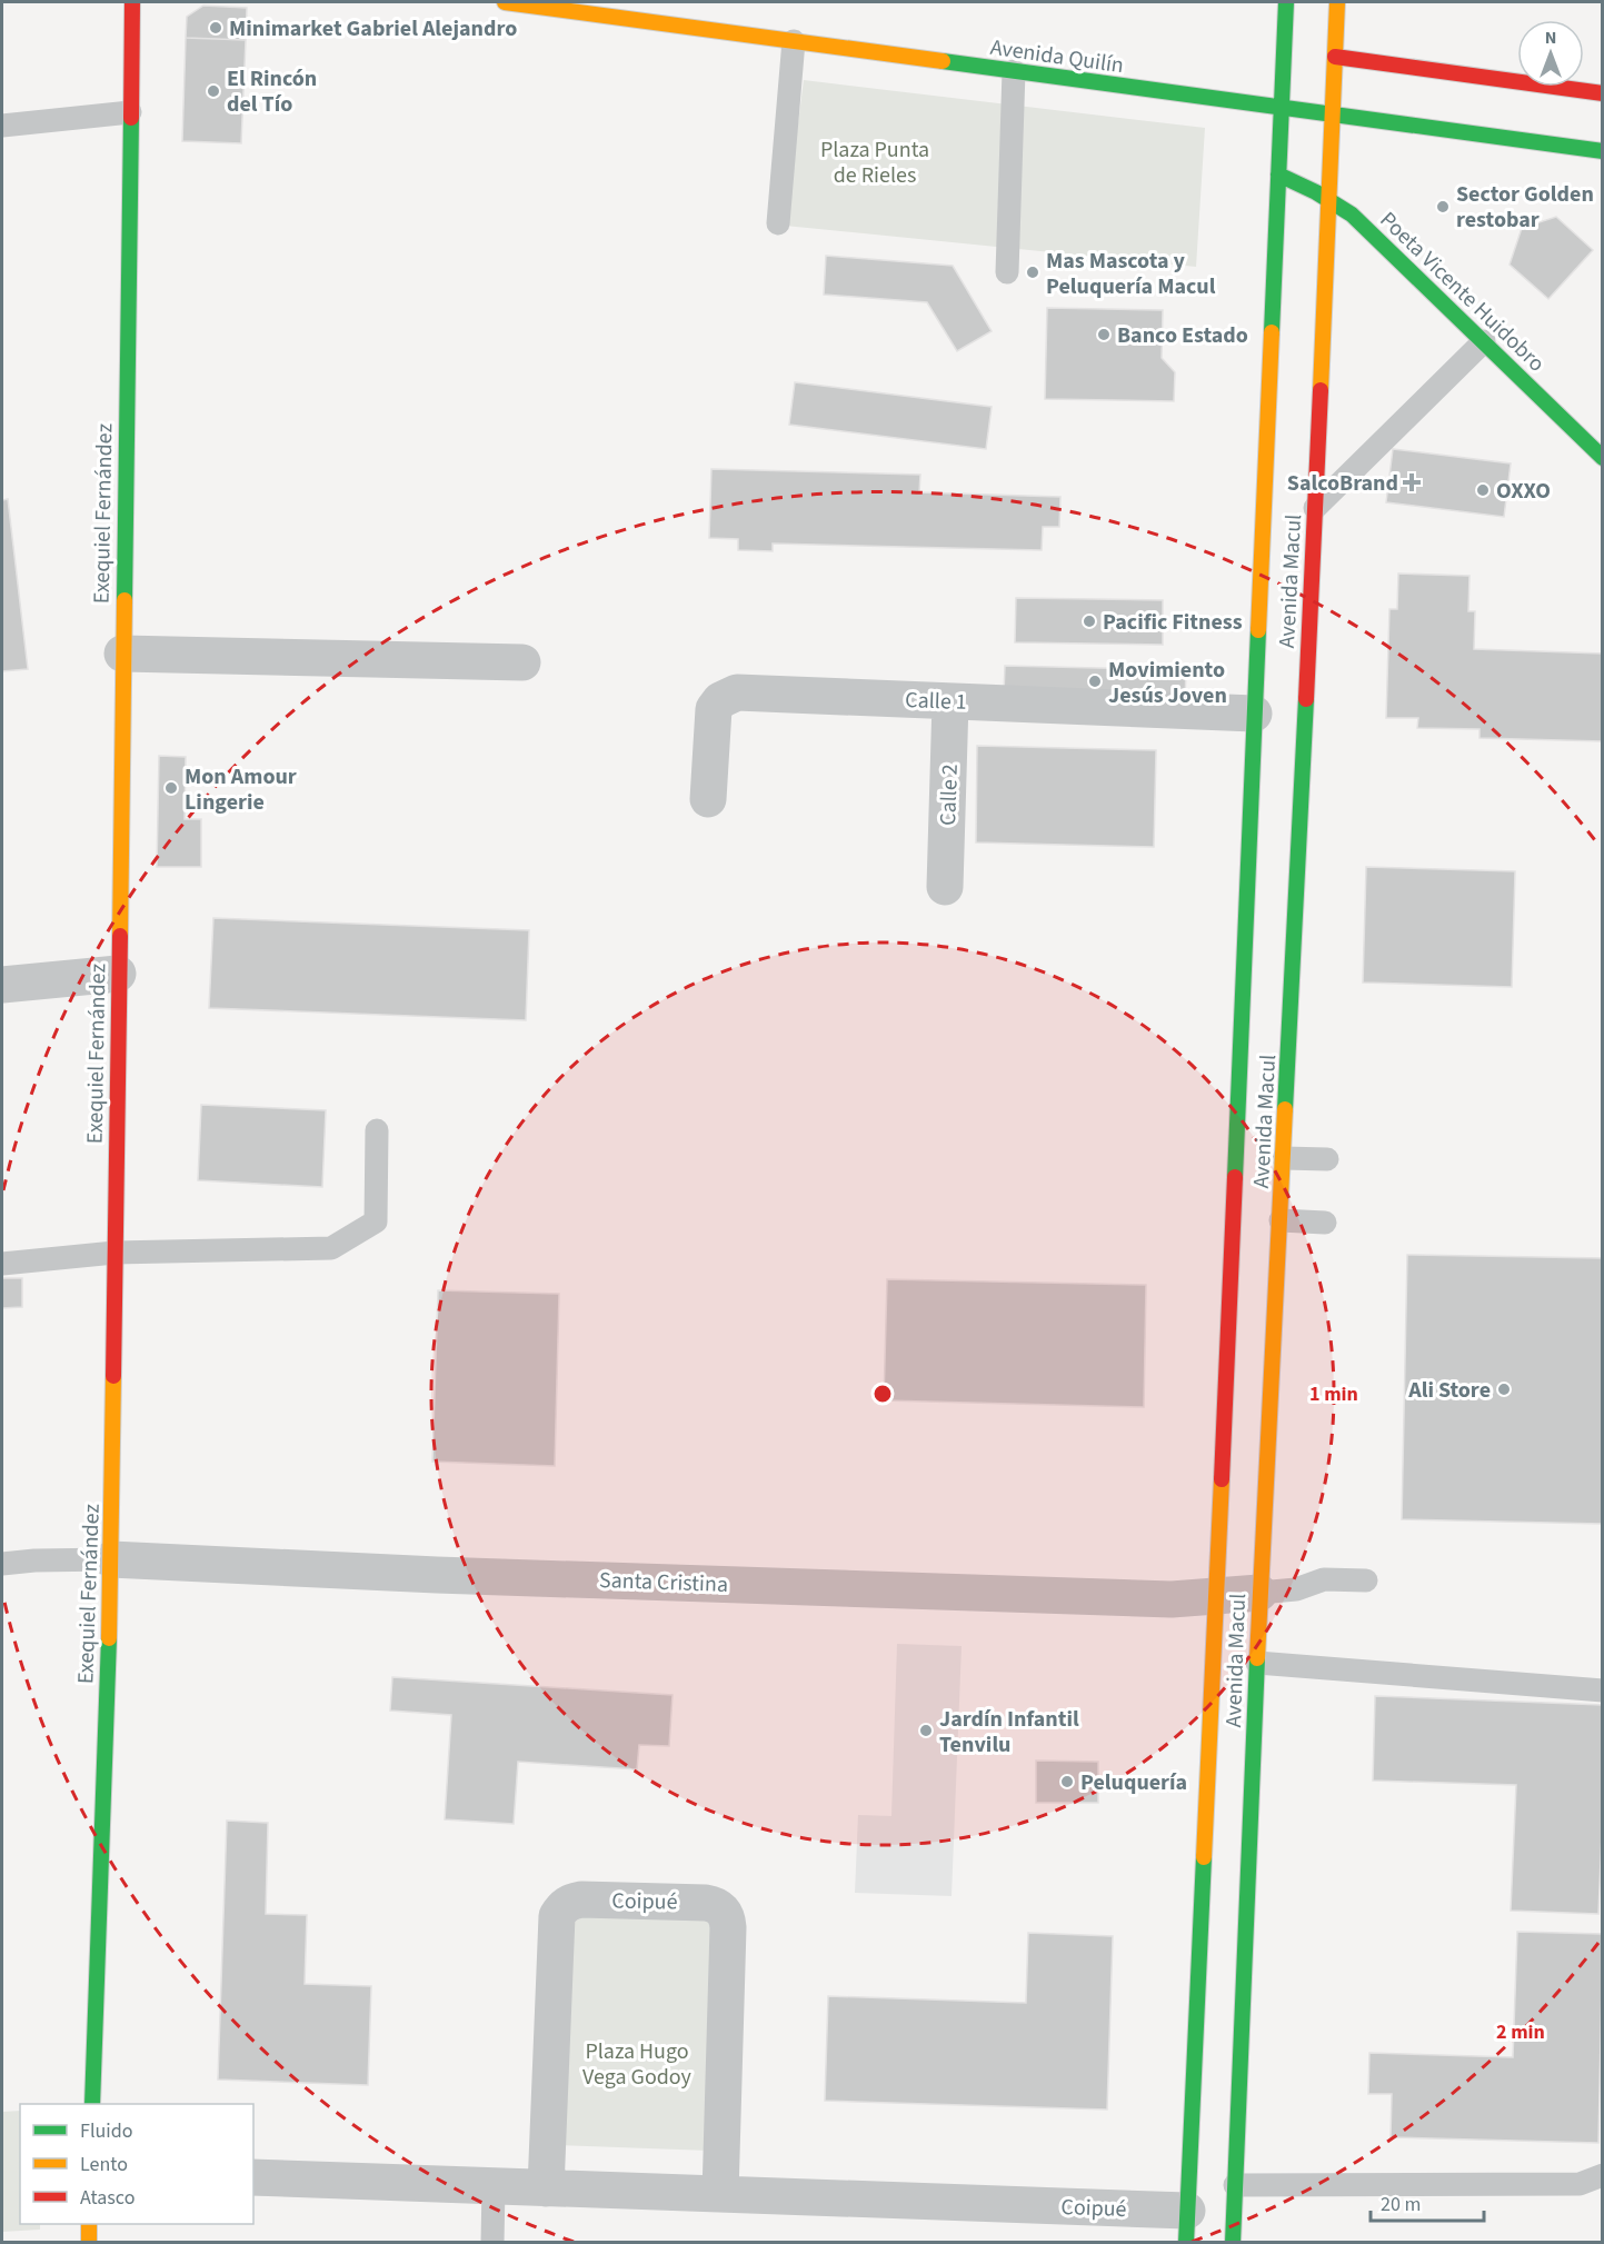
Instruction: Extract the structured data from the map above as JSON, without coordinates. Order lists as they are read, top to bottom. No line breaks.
{"streets":{"main road":["Avenida Quilín","Poeta Vicente Huidobro","Exequiel Fernández","Avenida Macul"],"street":["Calle 1","Calle 2","Santa Cristina","Coipué"]},"crossings":[["Avenida Quilín","Avenida Macul"],["Poeta Vicente Huidobro","Avenida Macul"],["Exequiel Fernández","Santa Cristina"],["Avenida Macul","Calle 1"],["Avenida Macul","Santa Cristina"],["Avenida Macul","Coipué"],["Calle 1","Calle 2"]],"parks":["Plaza Punta de Rieles","Plaza Hugo Vega Godoy"],"places":{"other":["Minimarket Gabriel Alejandro","El Rincón del Tío","Sector Golden restobar","Mas Mascota y Peluquería Macul","Banco Estado","OXXO","Pacific Fitness","Movimiento Jesús Joven","Mon Amour Lingerie","Ali Store","Jardín Infantil Tenvilu","Peluquería"],"health":["SalcoBrand"]},"legend":["Fluido","Lento","Atasco"],"scale_bar":"20 m","north":"top","rings":["1 min","2 min"]}
